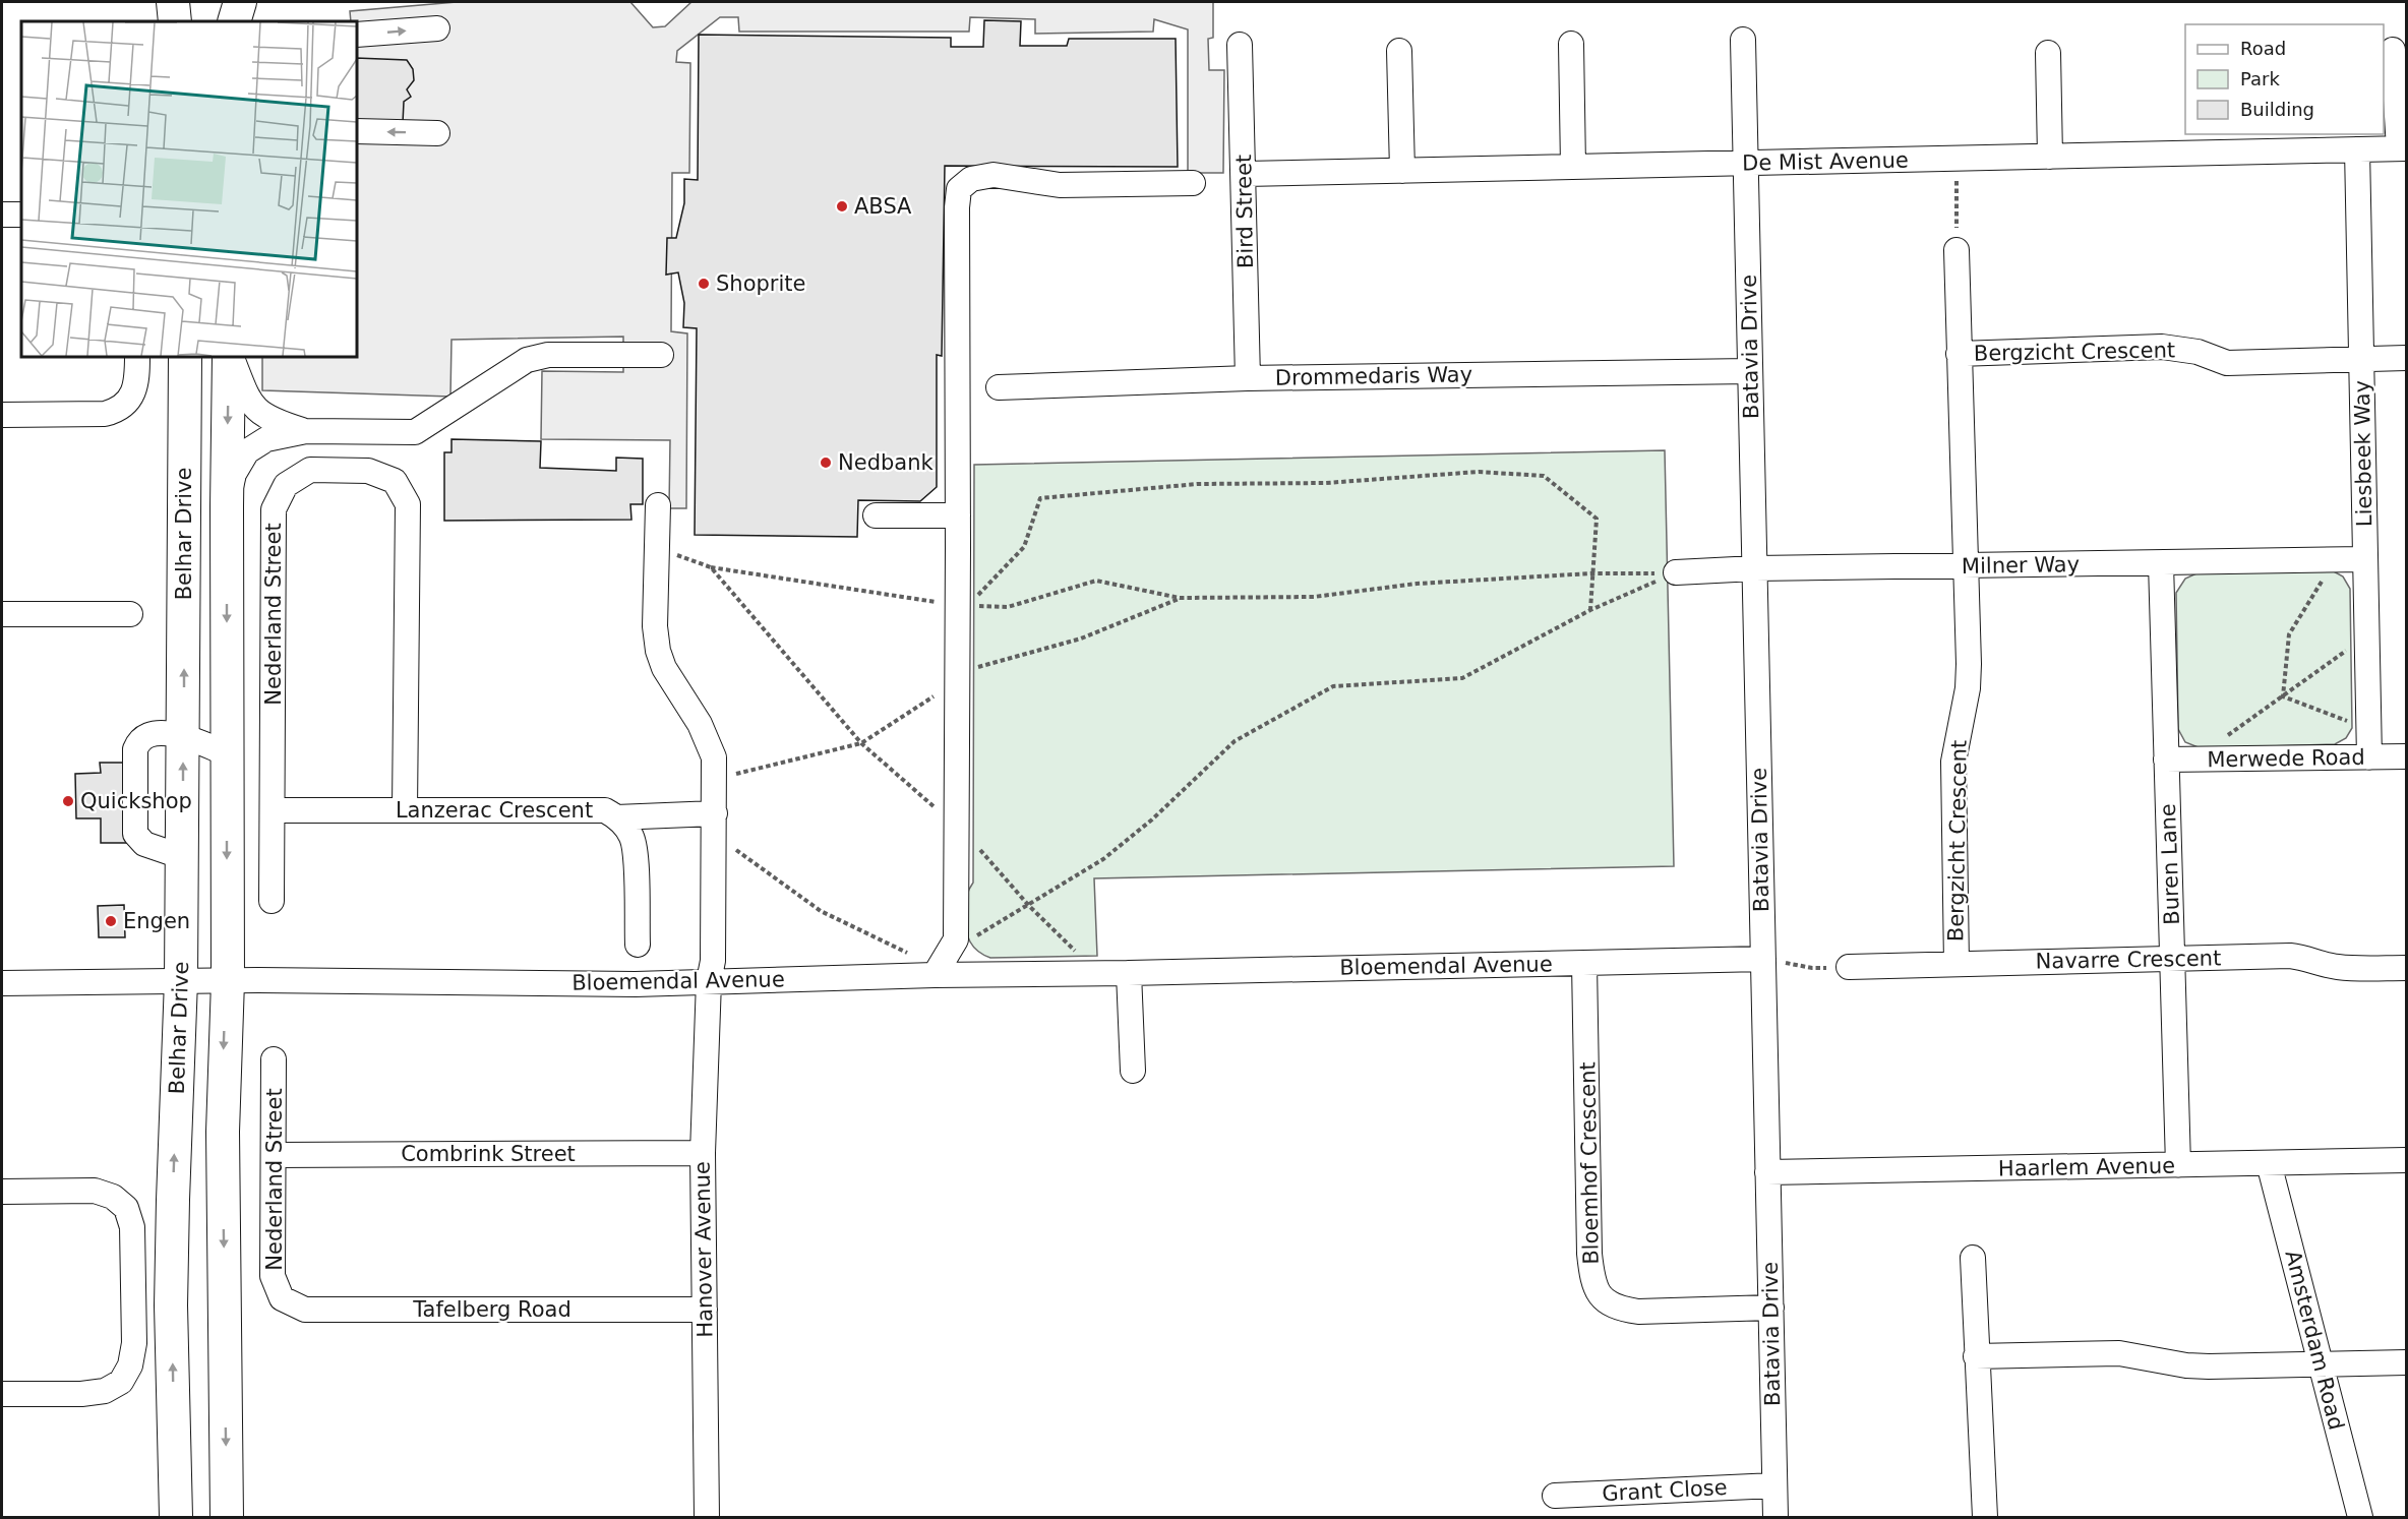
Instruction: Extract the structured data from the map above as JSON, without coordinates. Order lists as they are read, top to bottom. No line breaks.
{"streets":{"main road":["Belhar Drive"],"street":["De Mist Avenue","Bird Street","Batavia Drive","Bergzicht Crescent","Drommedaris Way","Liesbeek Way","Milner Way","Nederland Street","Merwede Road","Lanzerac Crescent","Buren Lane","Navarre Crescent","Bloemendal Avenue","Combrink Street","Bloemhof Crescent","Haarlem Avenue","Hanover Avenue","Tafelberg Road","Amsterdam Road","Grant Close"]},"crossings":[["De Mist Avenue","Bird Street"],["De Mist Avenue","Batavia Drive"],["De Mist Avenue","Liesbeek Way"],["Bird Street","Drommedaris Way"],["Batavia Drive","Drommedaris Way"],["Batavia Drive","Milner Way"],["Batavia Drive","Bloemendal Avenue"],["Batavia Drive","Bloemhof Crescent"],["Batavia Drive","Haarlem Avenue"],["Batavia Drive","Grant Close"],["Bergzicht Crescent","Liesbeek Way"],["Bergzicht Crescent","Milner Way"],["Bergzicht Crescent","Navarre Crescent"],["Liesbeek Way","Milner Way"],["Liesbeek Way","Merwede Road"],["Belhar Drive","Bloemendal Avenue"],["Milner Way","Buren Lane"],["Nederland Street","Lanzerac Crescent"],["Nederland Street","Combrink Street"],["Nederland Street","Tafelberg Road"],["Merwede Road","Buren Lane"],["Buren Lane","Navarre Crescent"],["Buren Lane","Haarlem Avenue"],["Bloemendal Avenue","Bloemhof Crescent"],["Bloemendal Avenue","Hanover Avenue"],["Combrink Street","Hanover Avenue"],["Haarlem Avenue","Amsterdam Road"],["Hanover Avenue","Tafelberg Road"]],"places":["ABSA","Shoprite","Nedbank","Quickshop","Engen"],"legend":["Road","Park","Building"]}
